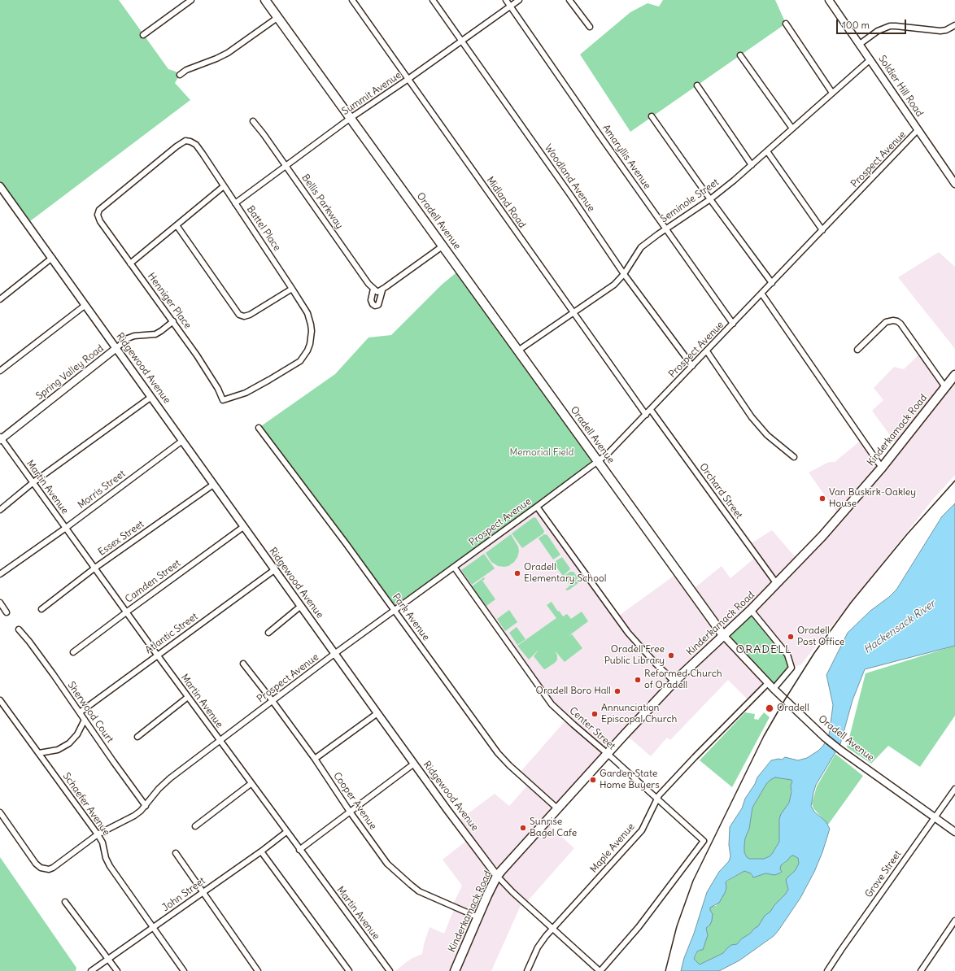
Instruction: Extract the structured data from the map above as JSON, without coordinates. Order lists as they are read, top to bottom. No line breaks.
{"streets":{"main road":["Oradell Avenue","Kinderkamack Road"],"street":["Soldier Hill Road","Summit Avenue","Amaryllis Avenue","Prospect Avenue","Woodland Avenue","Seminole Street","Bellis Parkway","Midland Road","Battel Place","Henniger Place","Ridgewood Avenue","Spring Valley Road","Martin Avenue","Morris Street","Orchard Street","Essex Street","Camden Street","Park Avenue","Atlantic Street","Sherwood Court","Center Street","Cooper Avenue","Schaefer Avenue","Maple Avenue","Grove Street","John Street"]},"crossings":[["Soldier Hill Road","Prospect Avenue"],["Soldier Hill Road","Seminole Street"],["Summit Avenue","Amaryllis Avenue"],["Summit Avenue","Woodland Avenue"],["Summit Avenue","Bellis Parkway"],["Summit Avenue","Midland Road"],["Summit Avenue","Oradell Avenue"],["Summit Avenue","Battel Place"],["Amaryllis Avenue","Prospect Avenue"],["Amaryllis Avenue","Seminole Street"],["Prospect Avenue","Woodland Avenue"],["Prospect Avenue","Midland Road"],["Prospect Avenue","Oradell Avenue"],["Prospect Avenue","Ridgewood Avenue"],["Prospect Avenue","Martin Avenue"],["Prospect Avenue","Orchard Street"],["Prospect Avenue","Park Avenue"],["Prospect Avenue","Sherwood Court"],["Prospect Avenue","Center Street"],["Prospect Avenue","Cooper Avenue"],["Prospect Avenue","Schaefer Avenue"],["Woodland Avenue","Seminole Street"],["Seminole Street","Midland Road"],["Seminole Street","Oradell Avenue"],["Bellis Parkway","Oradell Avenue"],["Oradell Avenue","Kinderkamack Road"],["Oradell Avenue","Maple Avenue"],["Oradell Avenue","Grove Street"],["Battel Place","Henniger Place"],["Henniger Place","Spring Valley Road"],["Ridgewood Avenue","Spring Valley Road"],["Ridgewood Avenue","Kinderkamack Road"],["Ridgewood Avenue","Morris Street"],["Ridgewood Avenue","Essex Street"],["Ridgewood Avenue","Camden Street"],["Ridgewood Avenue","Atlantic Street"],["Ridgewood Avenue","Center Street"],["Ridgewood Avenue","Maple Avenue"],["Spring Valley Road","Martin Avenue"],["Kinderkamack Road","Orchard Street"],["Kinderkamack Road","Park Avenue"],["Kinderkamack Road","Center Street"],["Kinderkamack Road","Cooper Avenue"],["Martin Avenue","Morris Street"],["Martin Avenue","Essex Street"],["Martin Avenue","Camden Street"],["Martin Avenue","Atlantic Street"],["Martin Avenue","John Street"],["Atlantic Street","Sherwood Court"],["Center Street","Maple Avenue"],["Schaefer Avenue","John Street"]],"districts":["ORADELL"],"water":["Hackensack River"],"parks":["Memorial Field"],"places":["Van Buskirk-Oakley House","Oradell Elementary School","Oradell Post Office","Oradell Free Public Library","Reformed Church of Oradell","Oradell Boro Hall","Oradell","Annunciation Episcopal Church","Garden State Home Buyers","Sunrise Bagel Cafe"],"scale_bar":"100 m"}
